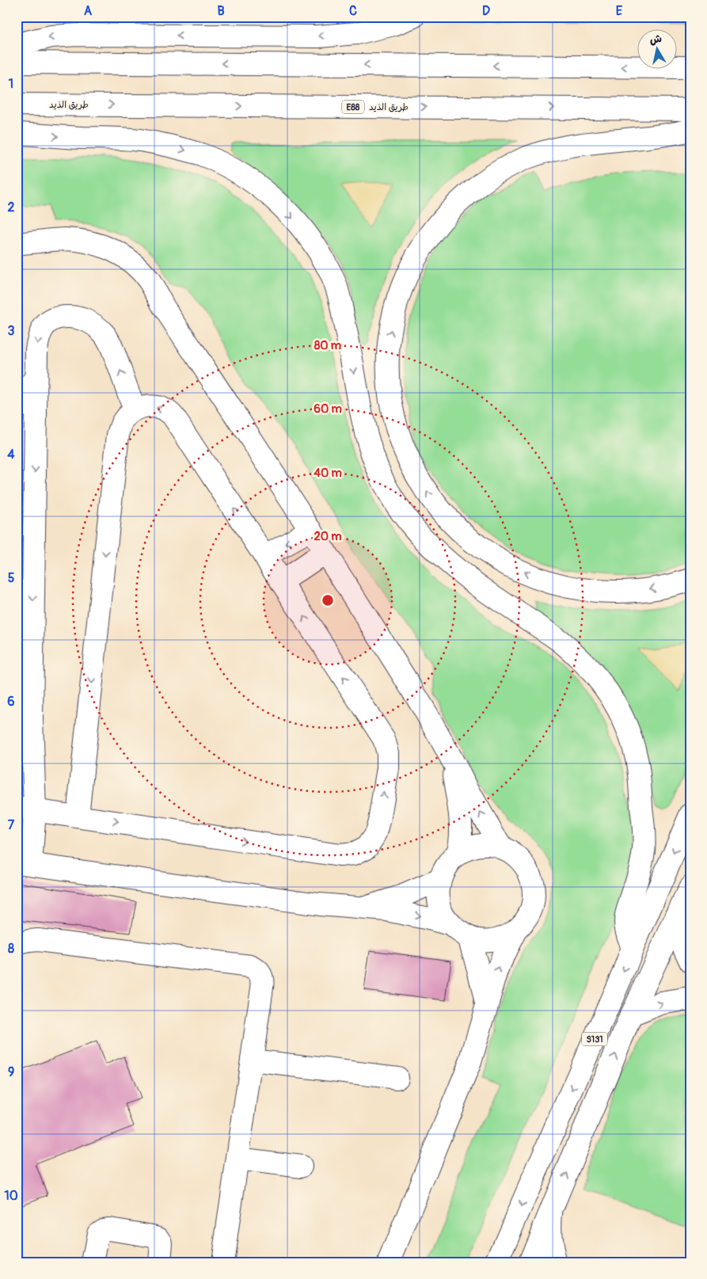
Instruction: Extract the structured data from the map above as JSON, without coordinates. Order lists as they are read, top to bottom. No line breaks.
{"streets":{"main road":["طريق الذيد","E88","S131"]},"north":"top","grid":{"columns":["A","B","C","D","E"],"rows":["1","2","3","4","5","6","7","8","9","10"]},"rings":["80 m","60 m","40 m","20 m"]}
